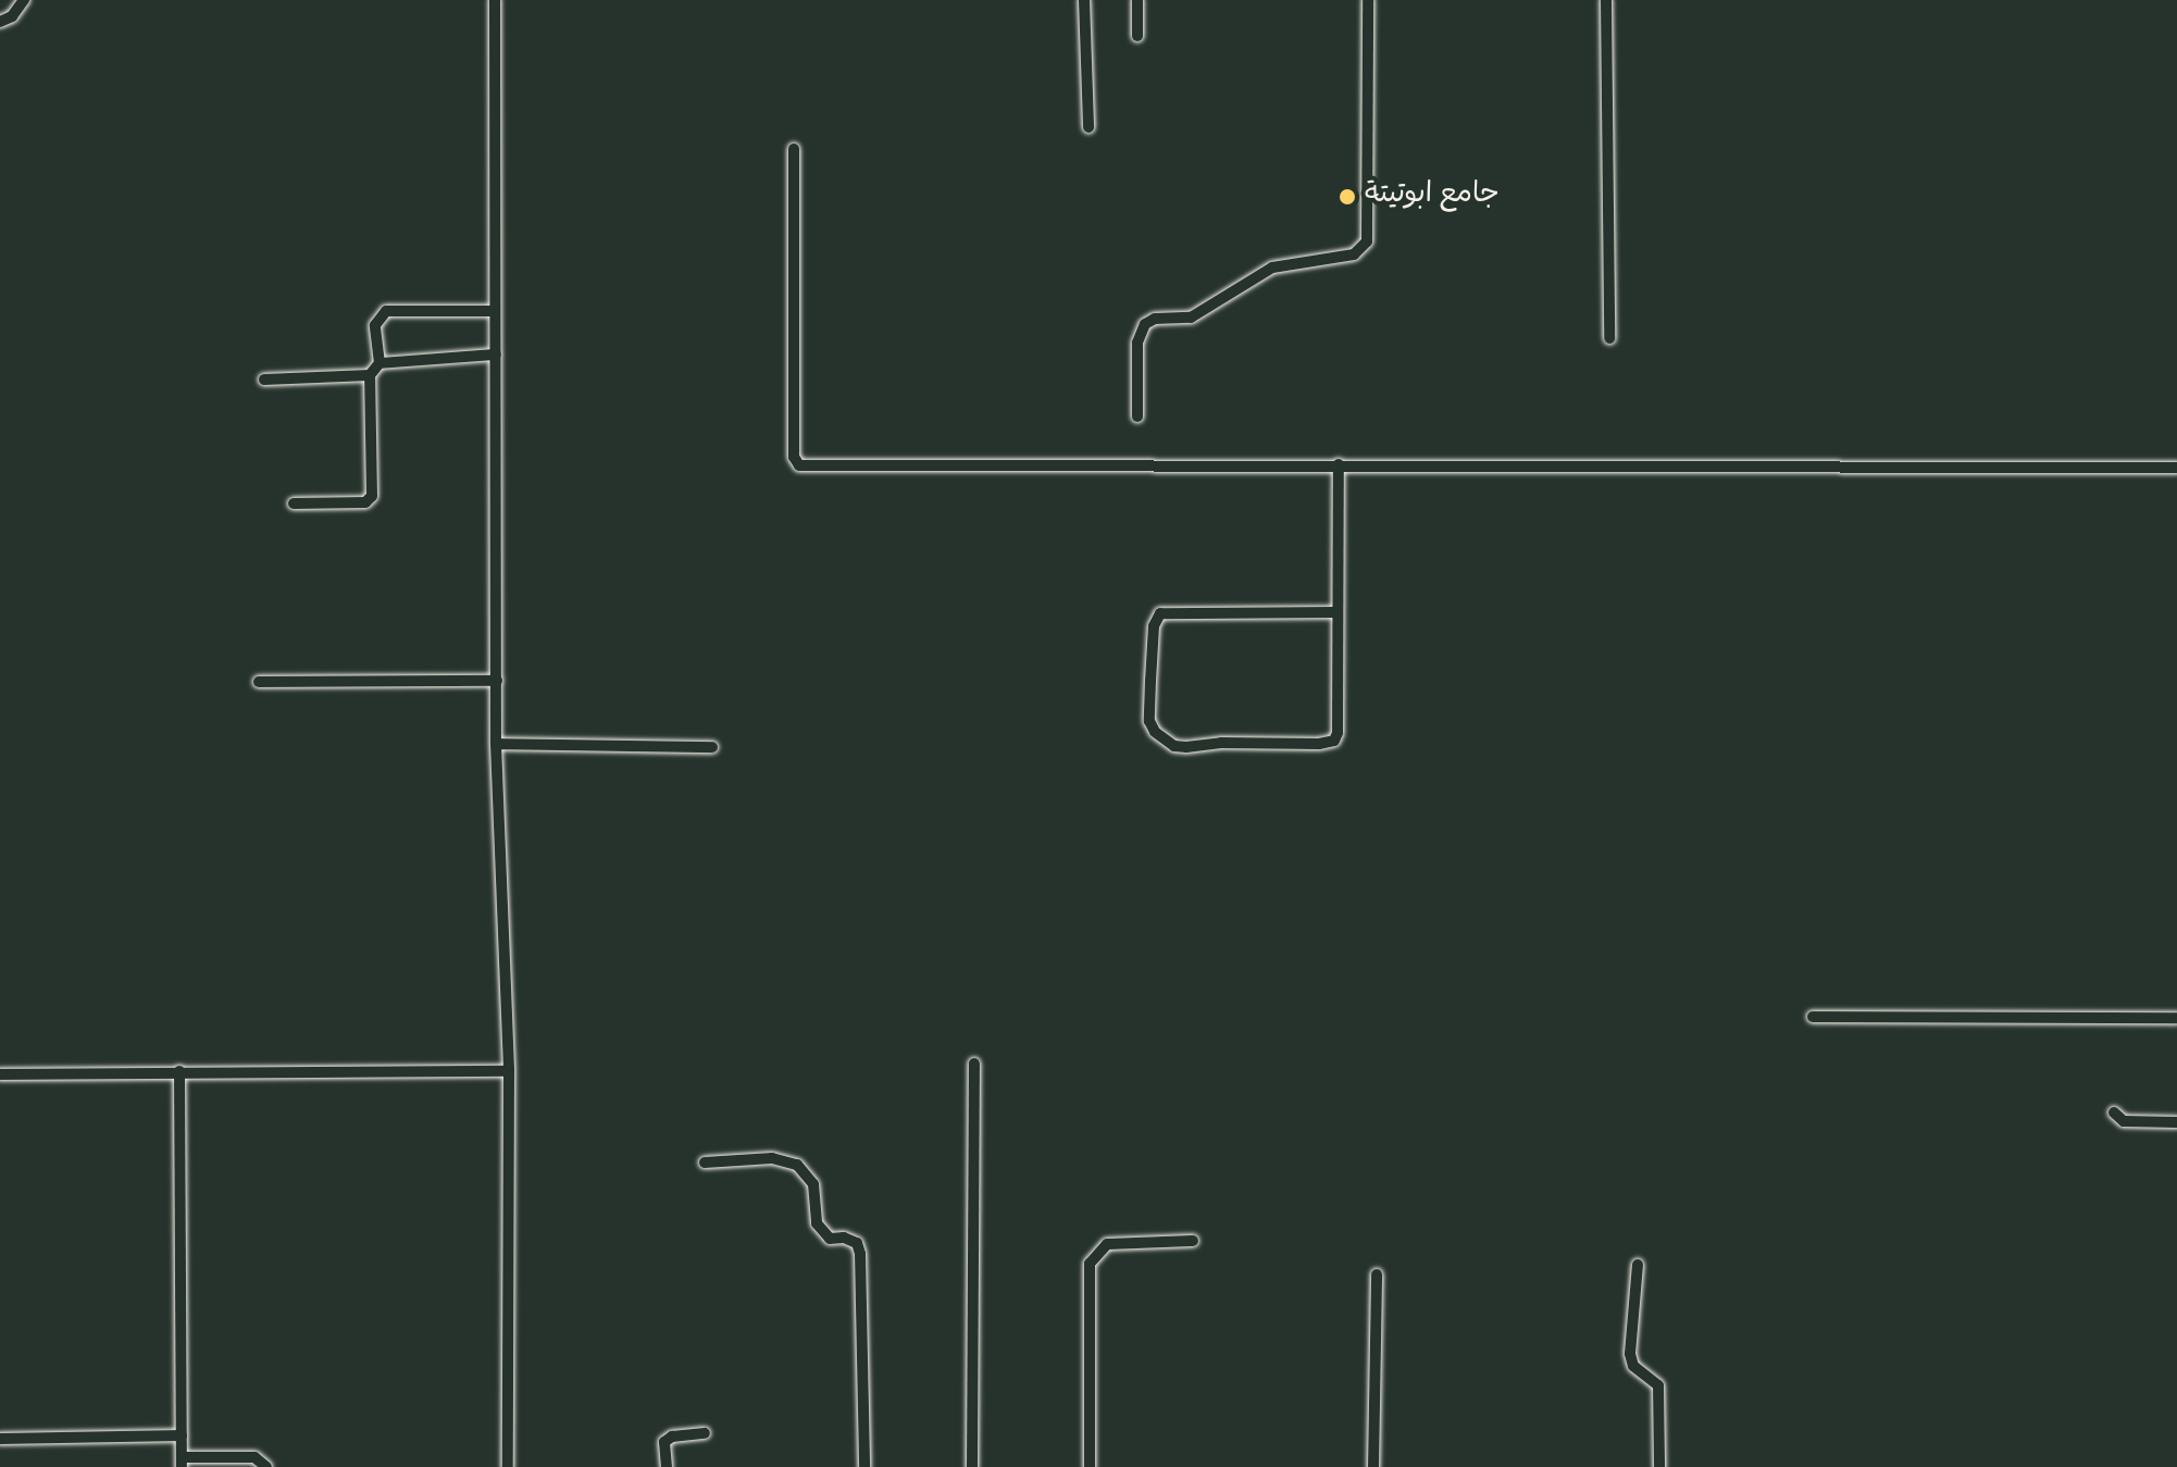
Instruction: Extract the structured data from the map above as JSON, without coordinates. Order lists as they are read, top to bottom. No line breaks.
{"places":["جامع ابوتيتة"]}
